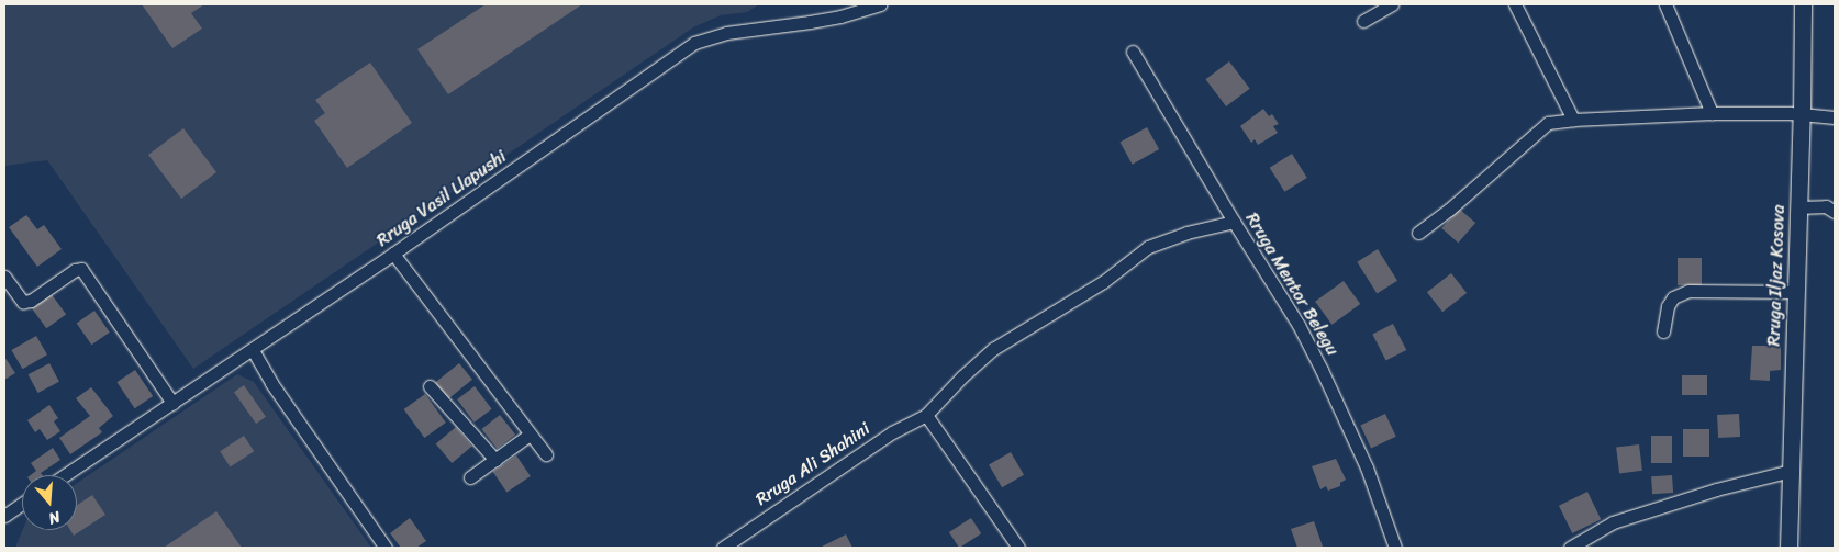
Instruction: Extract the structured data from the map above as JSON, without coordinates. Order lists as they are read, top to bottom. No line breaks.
{"streets":{"street":["Rruga Vasil Llapushi","Rruga Iljaz Kosova","Rruga Mentor Belegu","Rruga Ali Shahini"]},"crossings":[["Rruga Mentor Belegu","Rruga Ali Shahini"]],"north":"bottom"}
